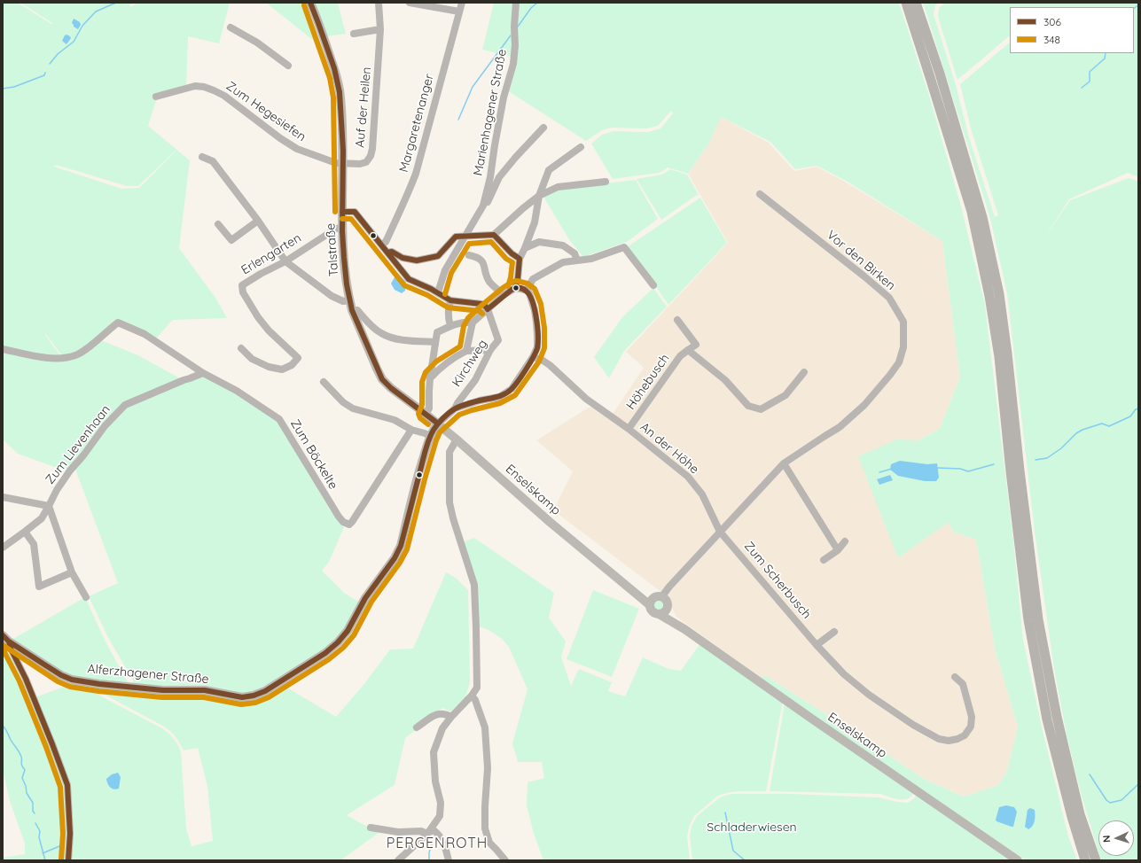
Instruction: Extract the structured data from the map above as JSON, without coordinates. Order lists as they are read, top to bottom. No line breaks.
{"streets":{"main road":["Talstraße","Enselskamp","Alferzhagener Straße"],"street":["Auf der Heilen","Zum Hegesiefen","Marienhagener Straße","Margaretenanger","Erlengarten","Vor den Birken","Kirchweg","Höhebusch","Zum Lievenhaan","An der Höhe","Zum Böckelte","Zum Scherbusch"]},"crossings":[["Auf der Heilen","Zum Hegesiefen"],["Auf der Heilen","Talstraße"],["Zum Hegesiefen","Talstraße"],["Talstraße","Erlengarten"],["Talstraße","Enselskamp"],["Vor den Birken","An der Höhe"],["Vor den Birken","Zum Scherbusch"],["Höhebusch","An der Höhe"],["Zum Lievenhaan","Zum Böckelte"],["An der Höhe","Zum Scherbusch"]],"districts":["PERGENROTH"],"parks":["Schladerwiesen"],"lines":["transit line 306","transit line 348"],"legend":["306","348"],"north":"left"}
